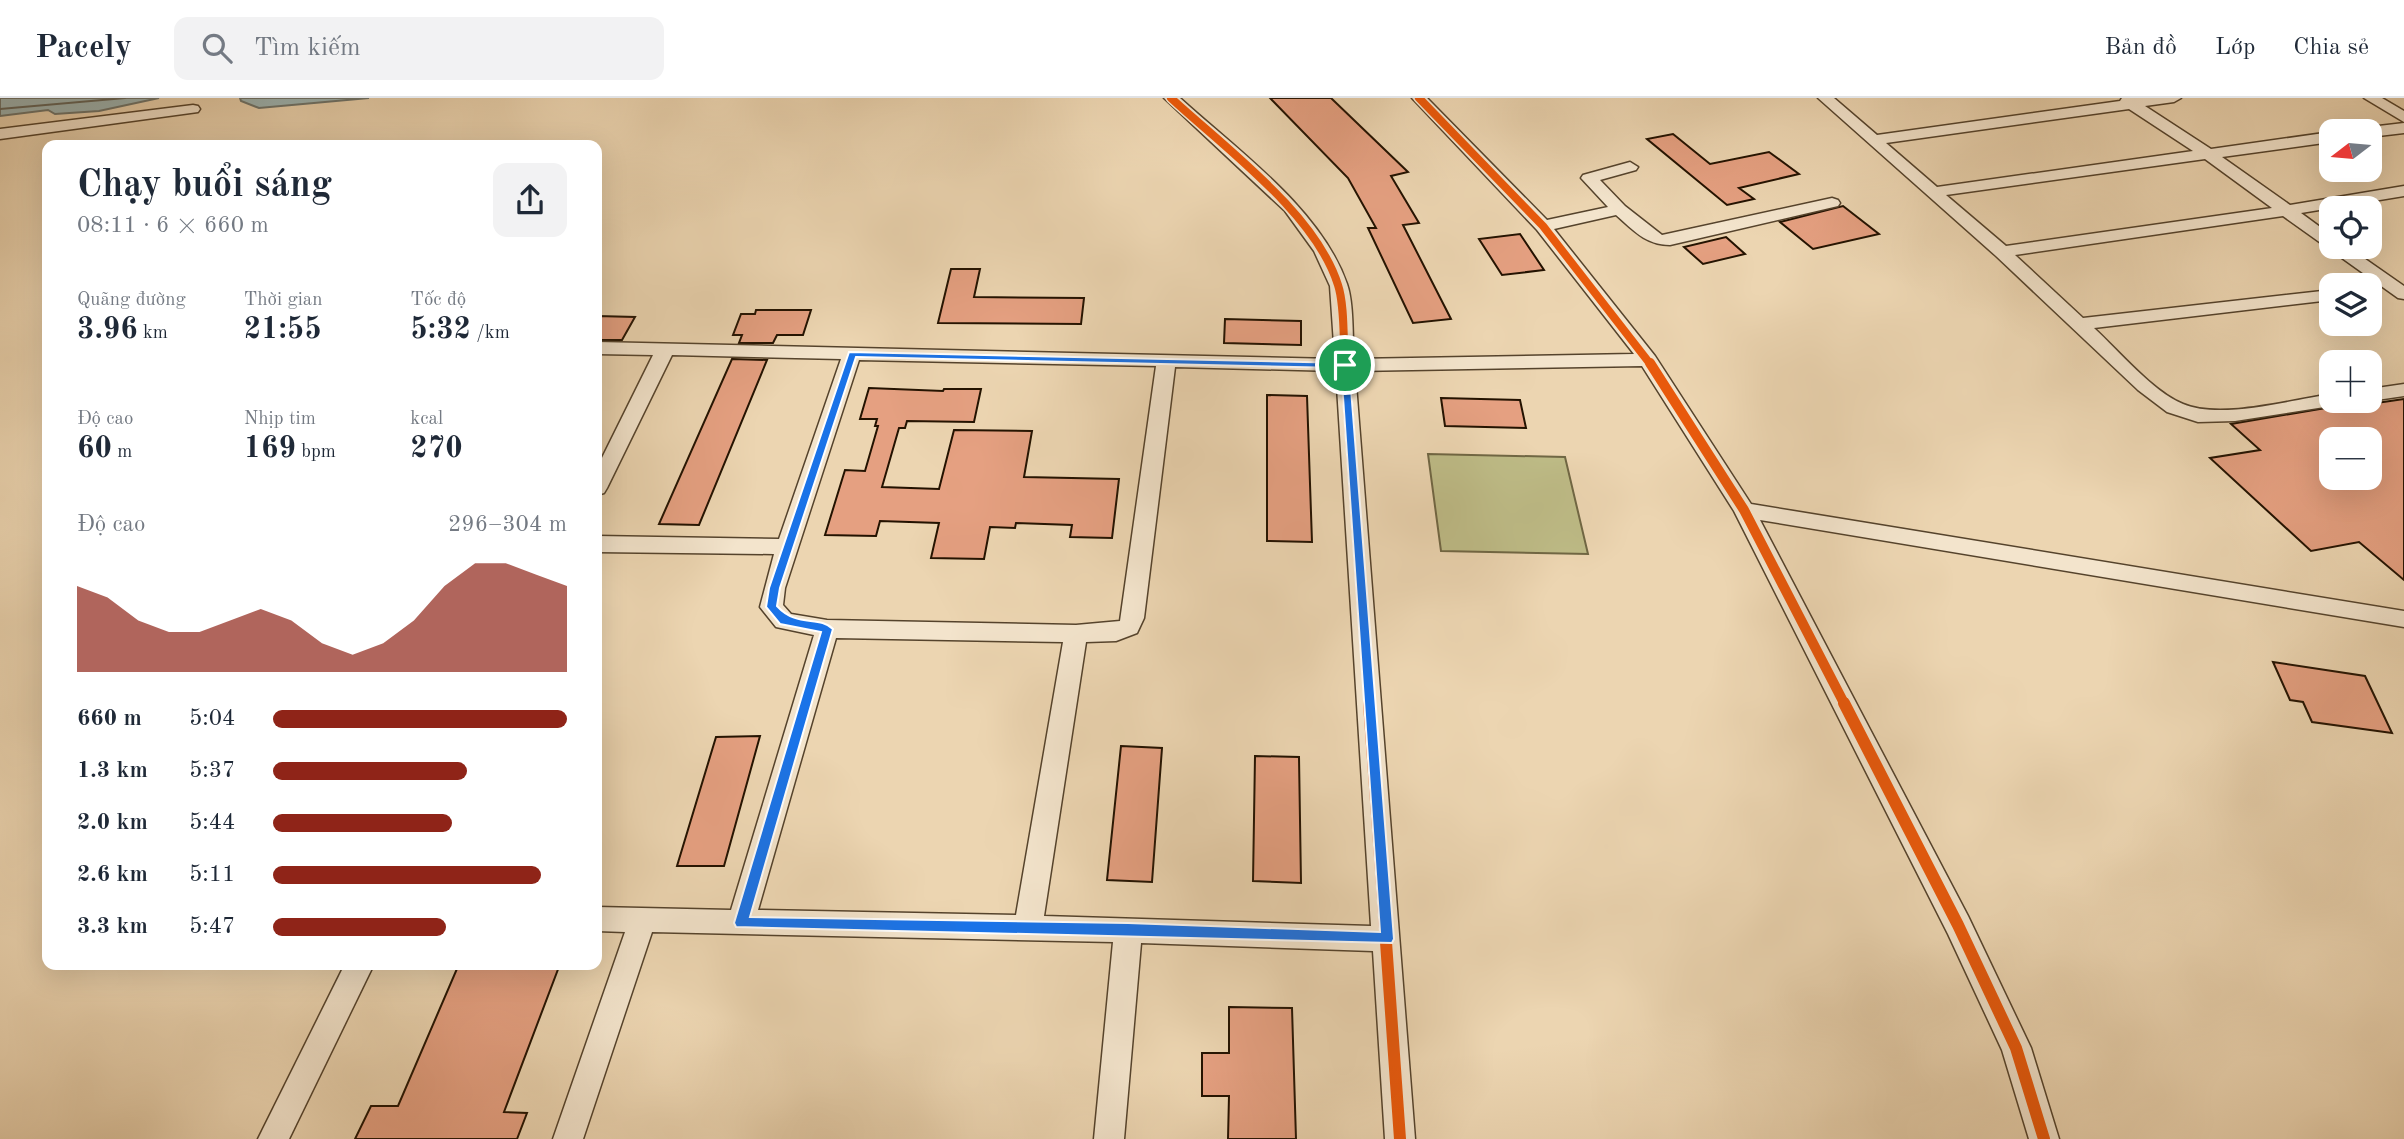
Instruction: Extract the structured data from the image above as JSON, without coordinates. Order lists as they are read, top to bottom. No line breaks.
{"north":"left","page":{"header":"Pacely","search":"Tìm kiếm","nav":["Bản đồ","Lớp","Chia sẻ"],"map_buttons":["+","−"],"heading":["Chạy buổi sáng","08:11 · 6 × 660 m"],"stats":[["Quãng đường","3.96 km"],["Thời gian","21:55"],["Tốc độ","5:32 /km"],["Độ cao","60 m"],["Nhịp tim","169 bpm"],["kcal","270"]],"chart":["Độ cao","296–304 m"],"list":[{"name":"660 m","note":"5:04"},{"name":"1.3 km","note":"5:37"},{"name":"2.0 km","note":"5:44"},{"name":"2.6 km","note":"5:11"},{"name":"3.3 km","note":"5:47"}]}}
